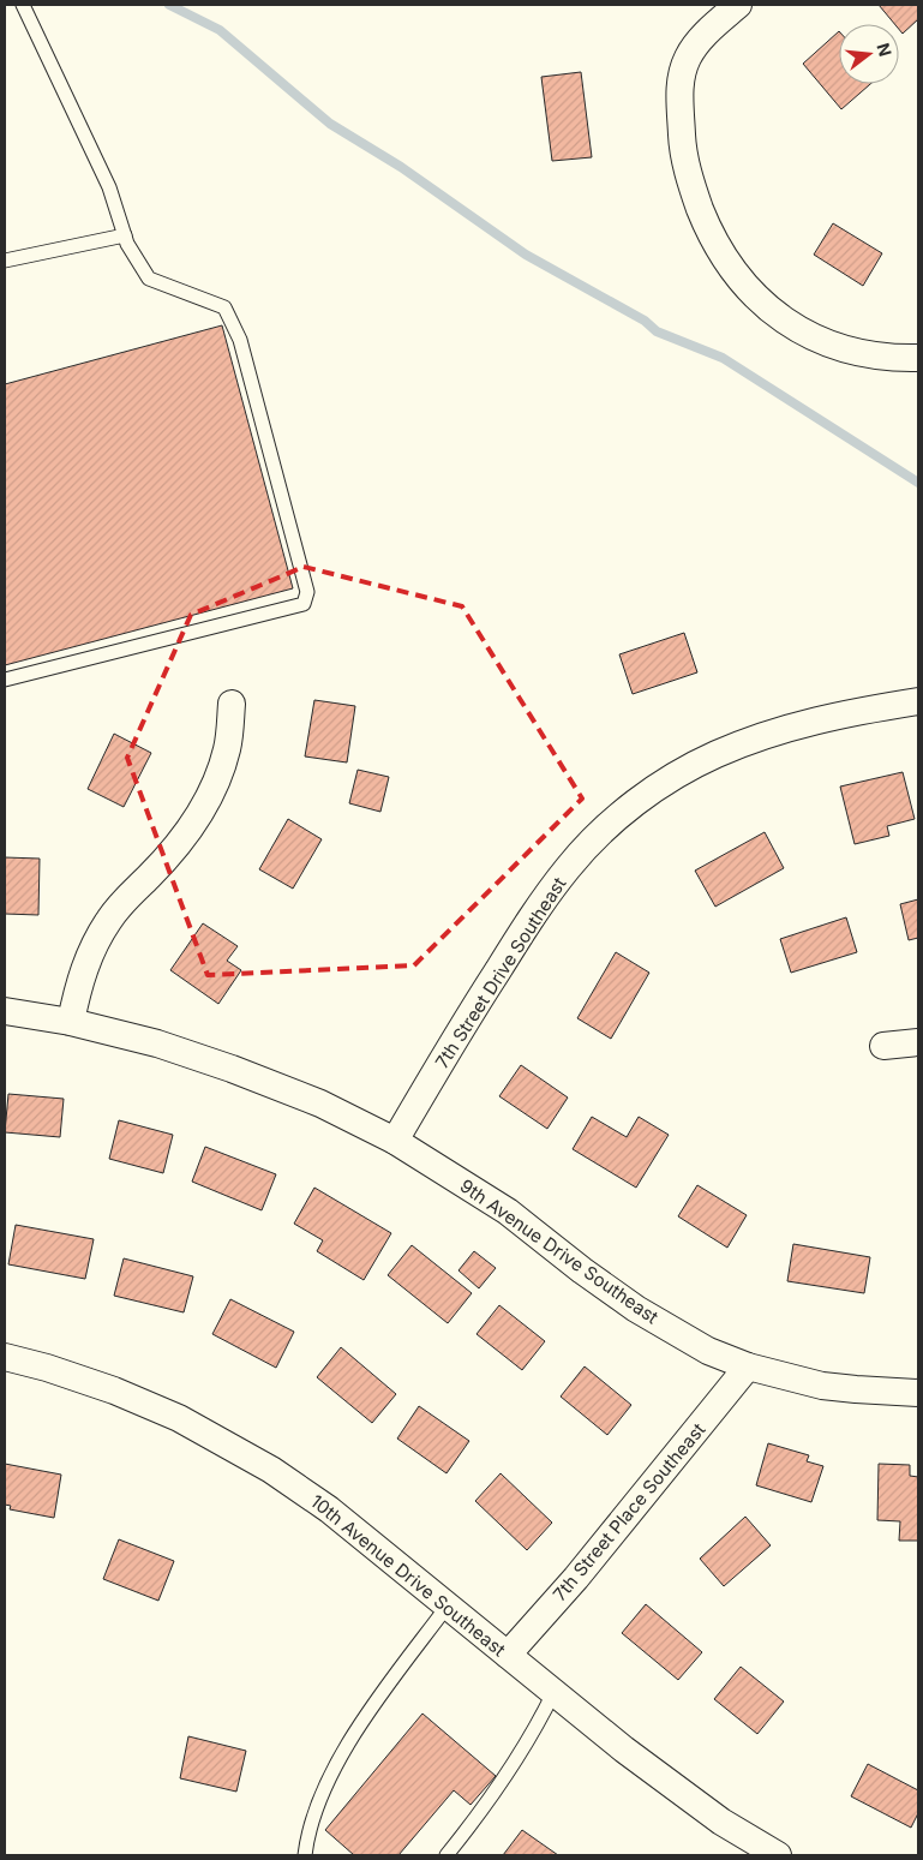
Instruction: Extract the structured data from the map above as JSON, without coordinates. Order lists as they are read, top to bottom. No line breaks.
{"streets":{"street":["7th Street Drive Southeast","9th Avenue Drive Southeast","7th Street Place Southeast","10th Avenue Drive Southeast"]},"crossings":[["7th Street Drive Southeast","9th Avenue Drive Southeast"],["9th Avenue Drive Southeast","7th Street Place Southeast"],["7th Street Place Southeast","10th Avenue Drive Southeast"]],"north":"right"}
